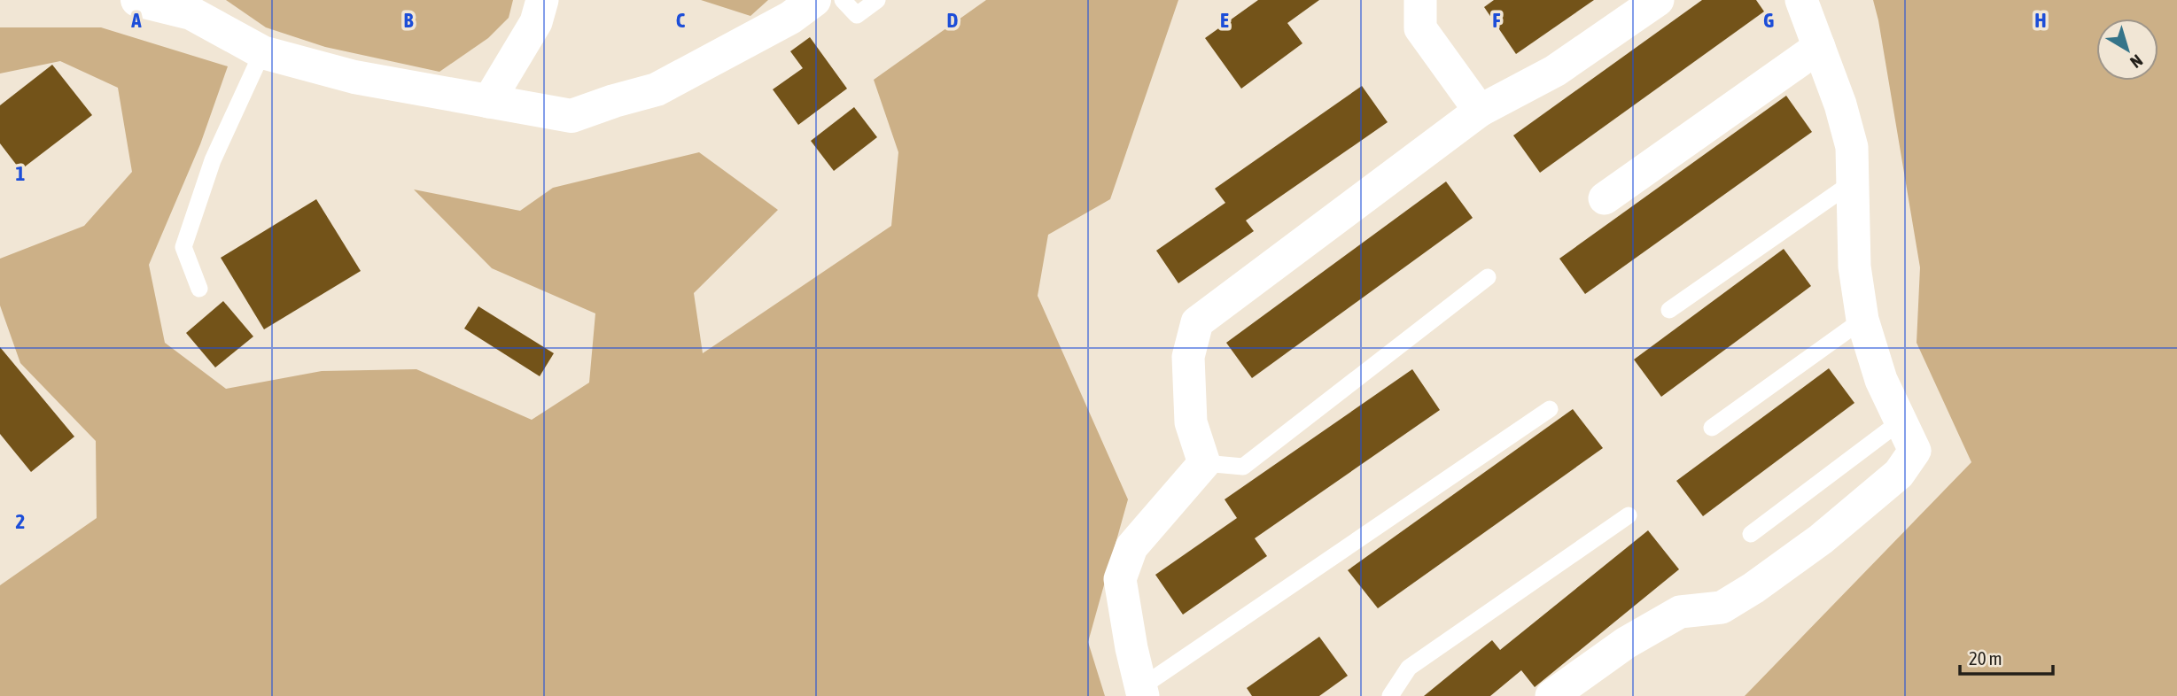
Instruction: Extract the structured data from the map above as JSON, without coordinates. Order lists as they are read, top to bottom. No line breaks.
{"scale_bar":"20 m","north":"bottom right","grid":{"columns":["A","B","C","D","E","F","G","H"],"rows":["1","2"]}}
